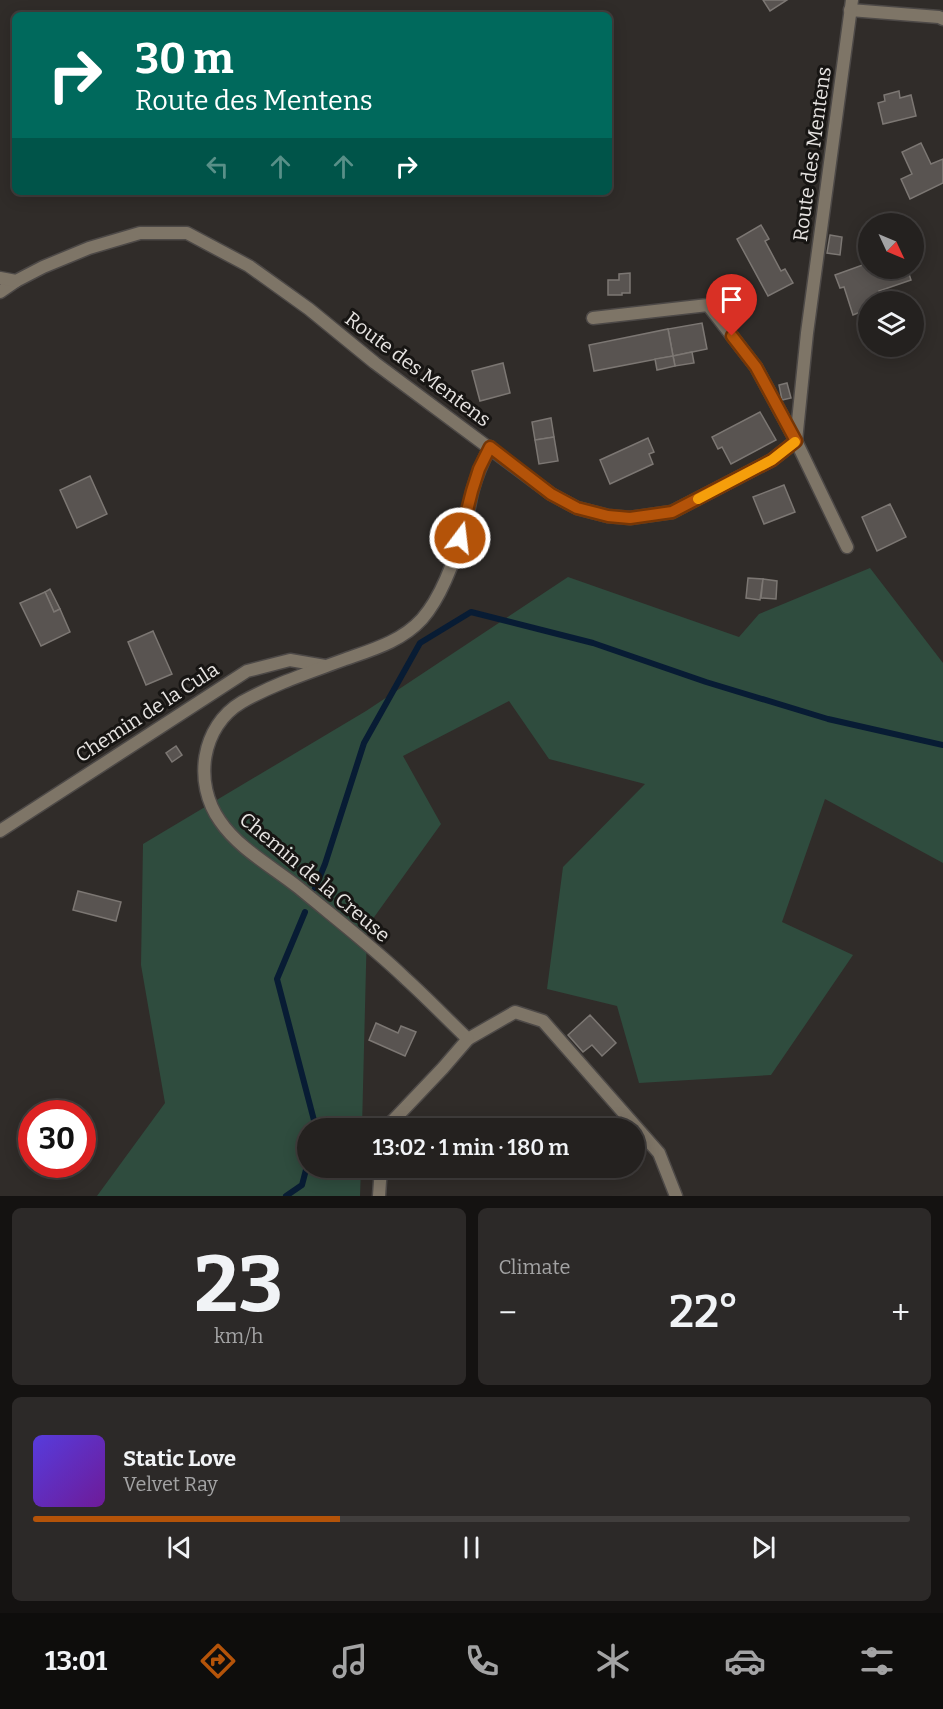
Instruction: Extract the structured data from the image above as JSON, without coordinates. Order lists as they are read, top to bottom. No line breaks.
{"streets":{"street":["Route des Mentens","Chemin de la Cula","Chemin de la Creuse"]},"crossings":[["Route des Mentens","Chemin de la Creuse"],["Chemin de la Cula","Chemin de la Creuse"]],"north":"bottom right","page":{"turn":["30 m","Route des Mentens"],"limit":"30","trip":"13:02 · 1 min · 180 m","tile":[["23","km/h"],"Climate"],"heat":["−","22°","+"],"song":["Static Love","Velvet Ray"],"tabs":"13:01"}}
